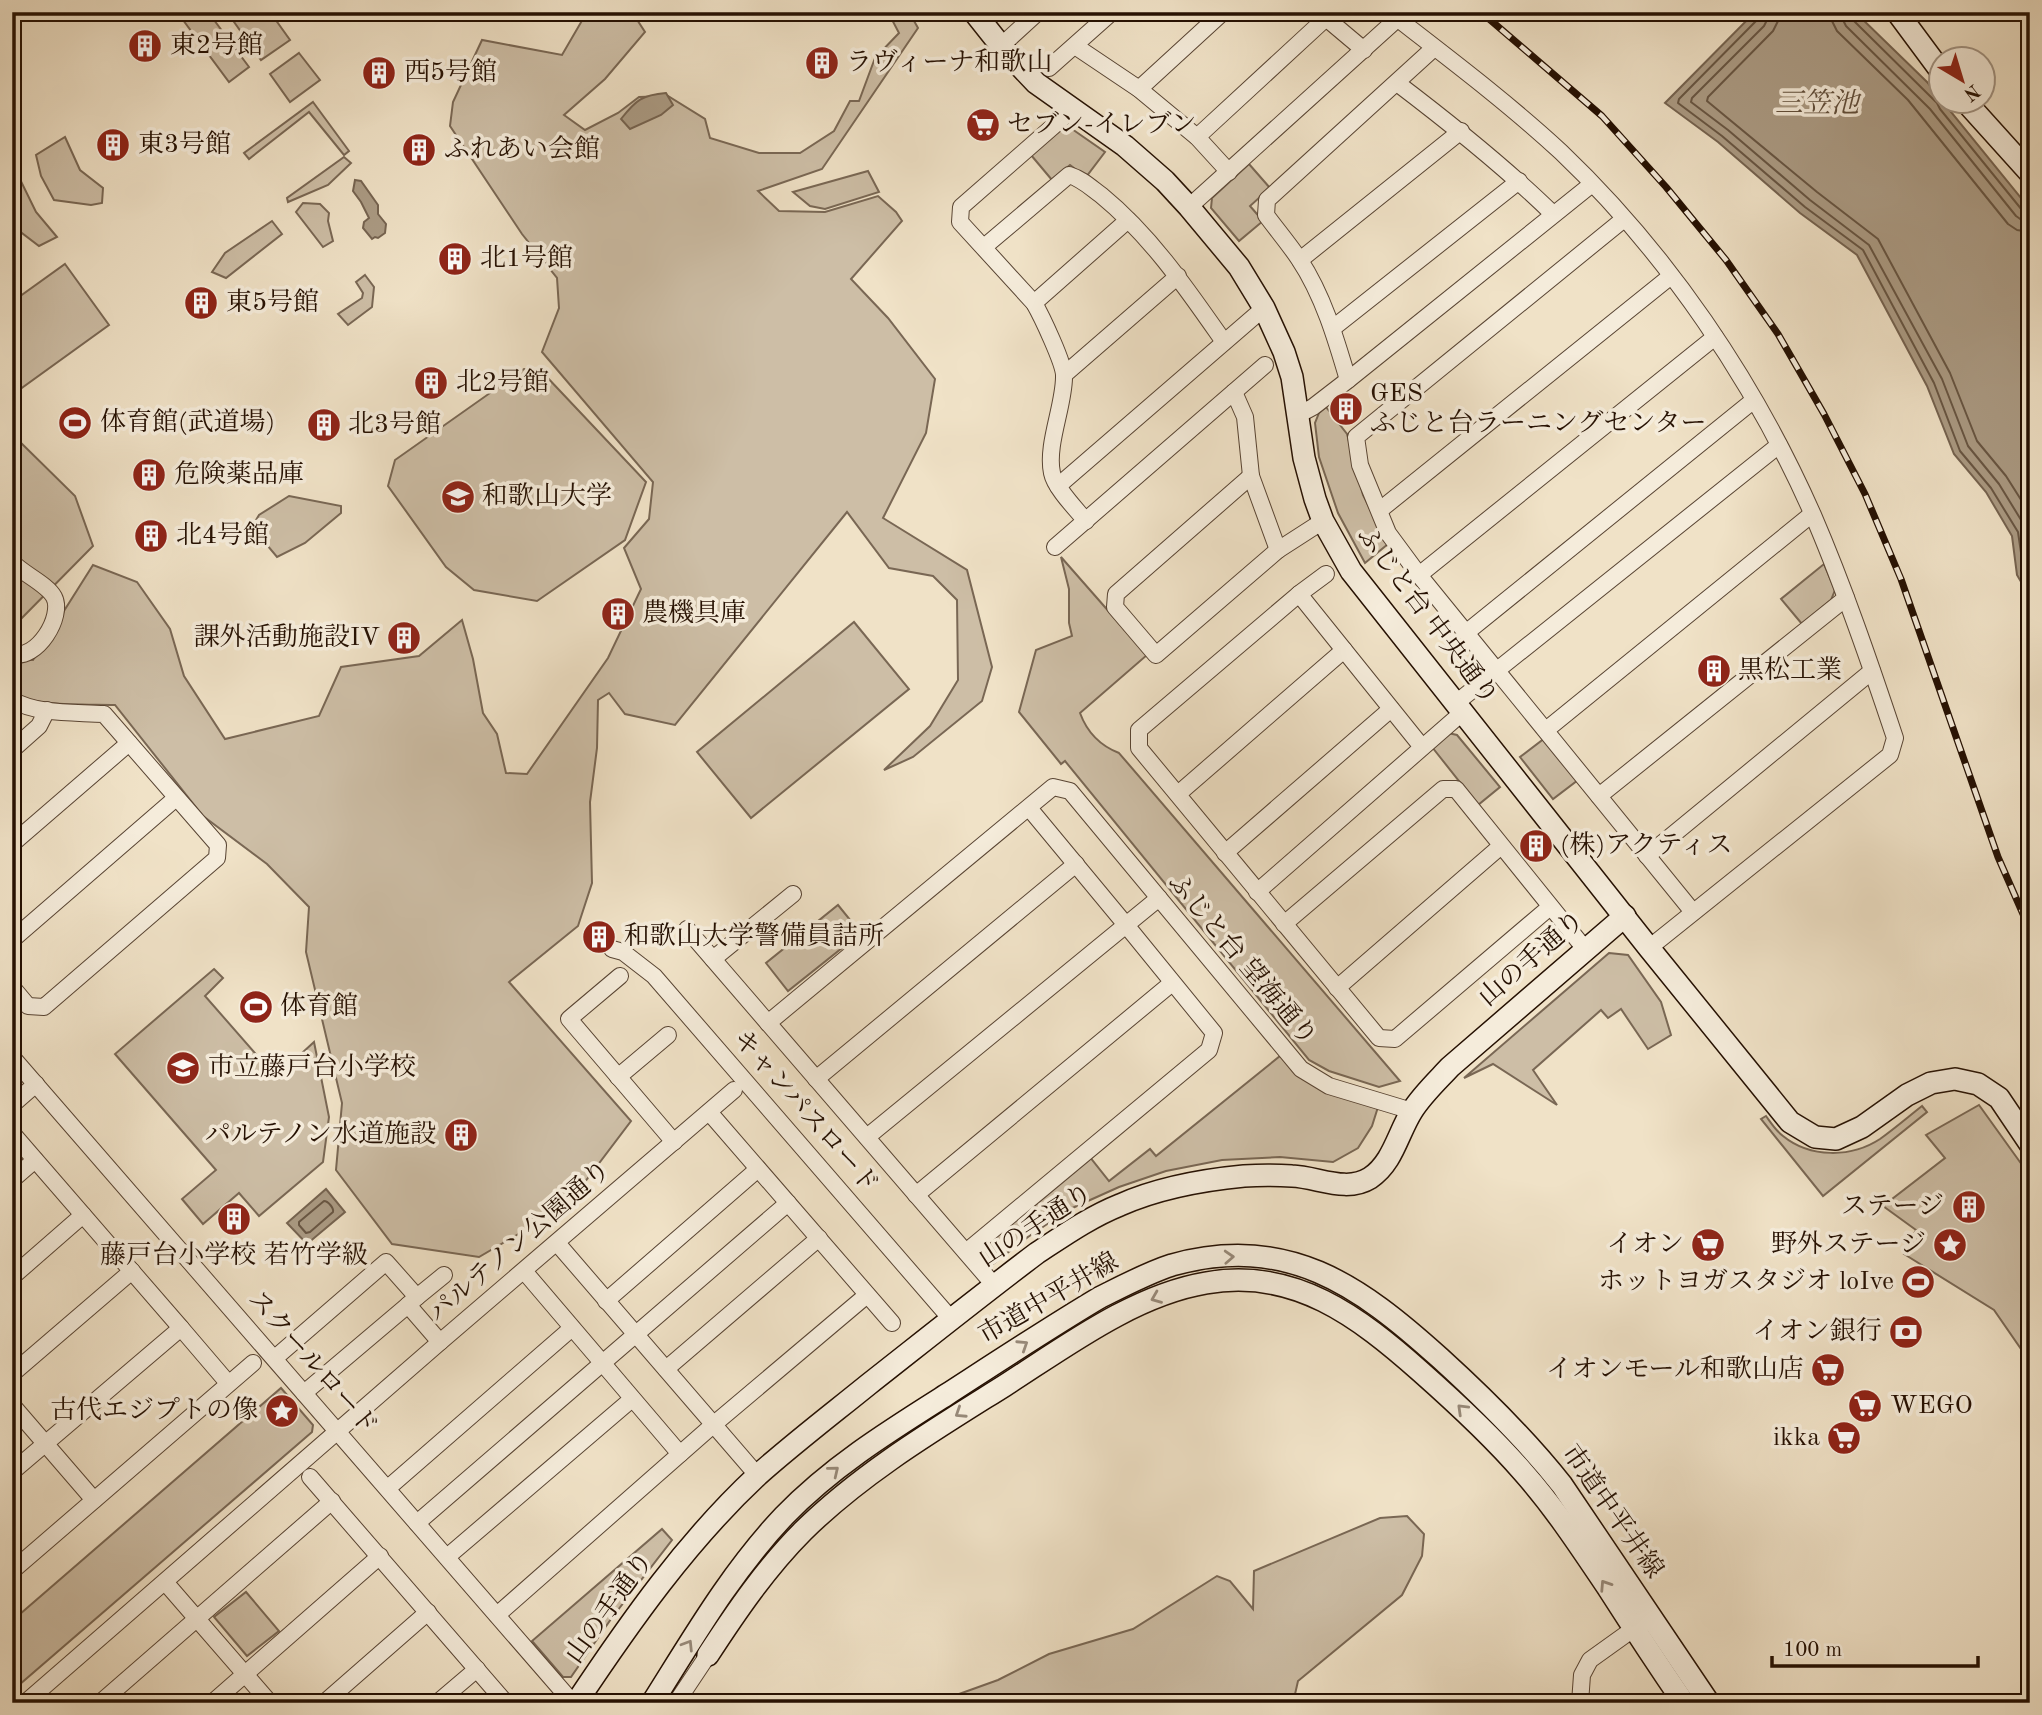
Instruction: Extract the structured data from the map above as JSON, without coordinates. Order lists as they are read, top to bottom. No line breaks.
{"streets":{"street":["ふじと台 中央通り","山の手通り","ふじと台 望海通り","キャンパスロード","パルテノン公園通り","市道中平井線","スクールロード"]},"crossings":[["ふじと台 中央通り","山の手通り"],["山の手通り","ふじと台 望海通り"],["山の手通り","キャンパスロード"],["山の手通り","スクールロード"],["パルテノン公園通り","スクールロード"]],"water":["三笠池"],"places":{"building":["東2号館","ラヴィーナ和歌山","西5号館","東3号館","ふれあい会館","北1号館","東5号館","北2号館","GES ふじと台ラーニングセンター","北3号館","危険薬品庫","北4号館","農機具庫","課外活動施設IV","黒松工業","(株)アクティス","和歌山大学警備員詰所","パルテノン水道施設","ステージ","藤戸台小学校 若竹学級"],"supermarket":["セブン-イレブン","イオン","イオンモール和歌山店","WEGO","ikka"],"sports":["体育館(武道場)","体育館","ホットヨガスタジオ loIve"],"school or university":["和歌山大学","市立藤戸台小学校"],"place":["野外ステージ","古代エジプトの像"],"bank":["イオン銀行"]},"scale_bar":"100 m","north":"bottom right"}
